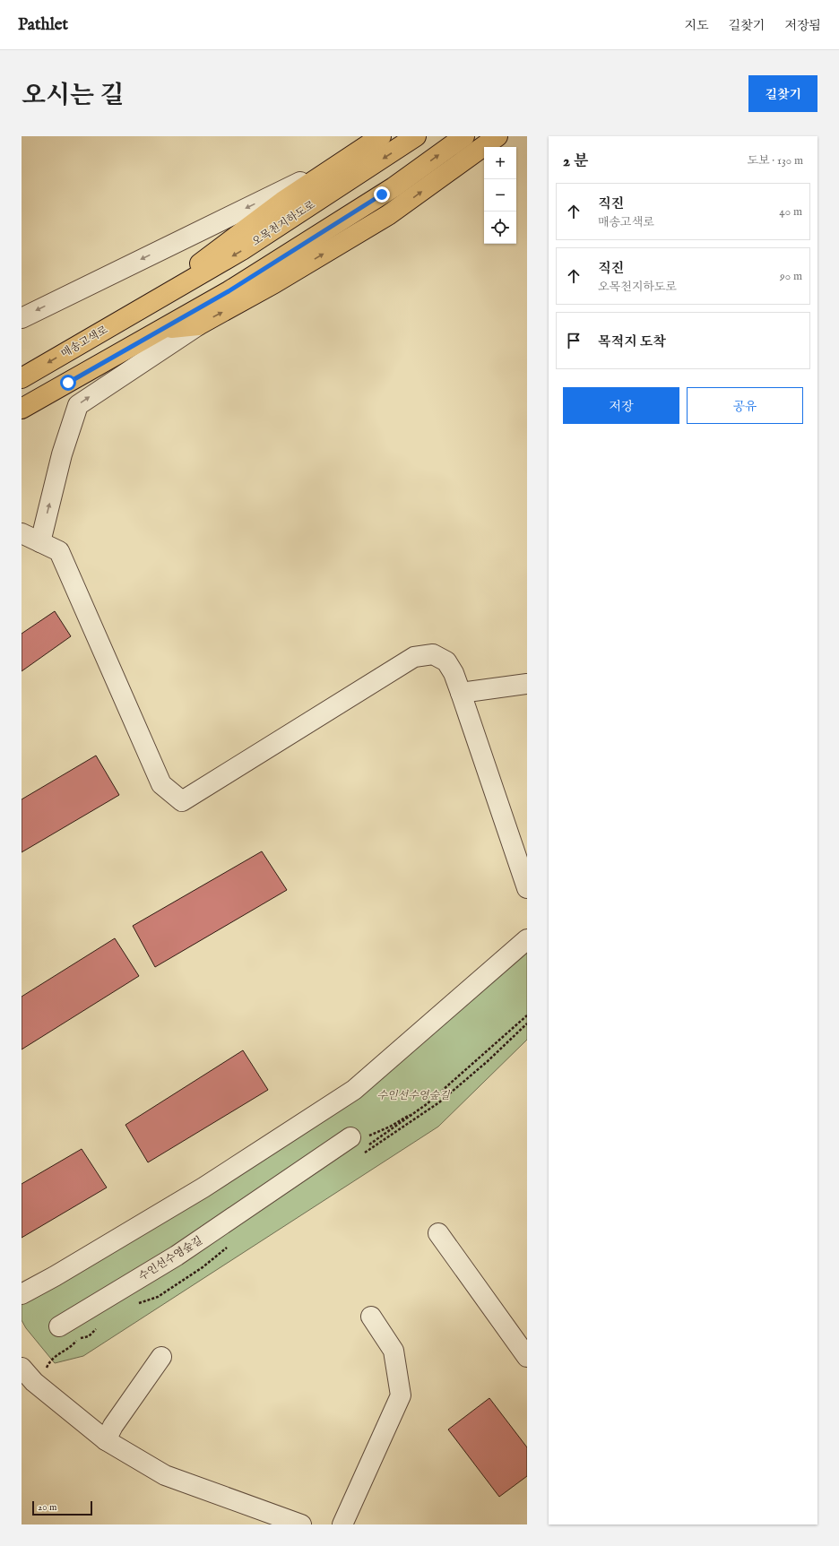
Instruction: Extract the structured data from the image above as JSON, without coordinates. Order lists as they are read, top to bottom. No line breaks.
{"streets":{"main road":["오목천지하도로","매송고색로"],"street":["수인선수영숲길"]},"crossings":[["오목천지하도로","매송고색로"]],"parks":["수인선수영숲길"],"scale_bar":"20 m","page":{"header":"Pathlet","nav":["지도","길찾기","저장됨"],"title":"오시는 길","buttons":["길찾기",["저장","공유"]],"heading":["2 분","도보 · 130 m"],"map_buttons":["+","−"],"list":[["직진","매송고색로","40 m"],["직진","오목천지하도로","90 m"],"목적지 도착"],"scale":"20 m"}}
